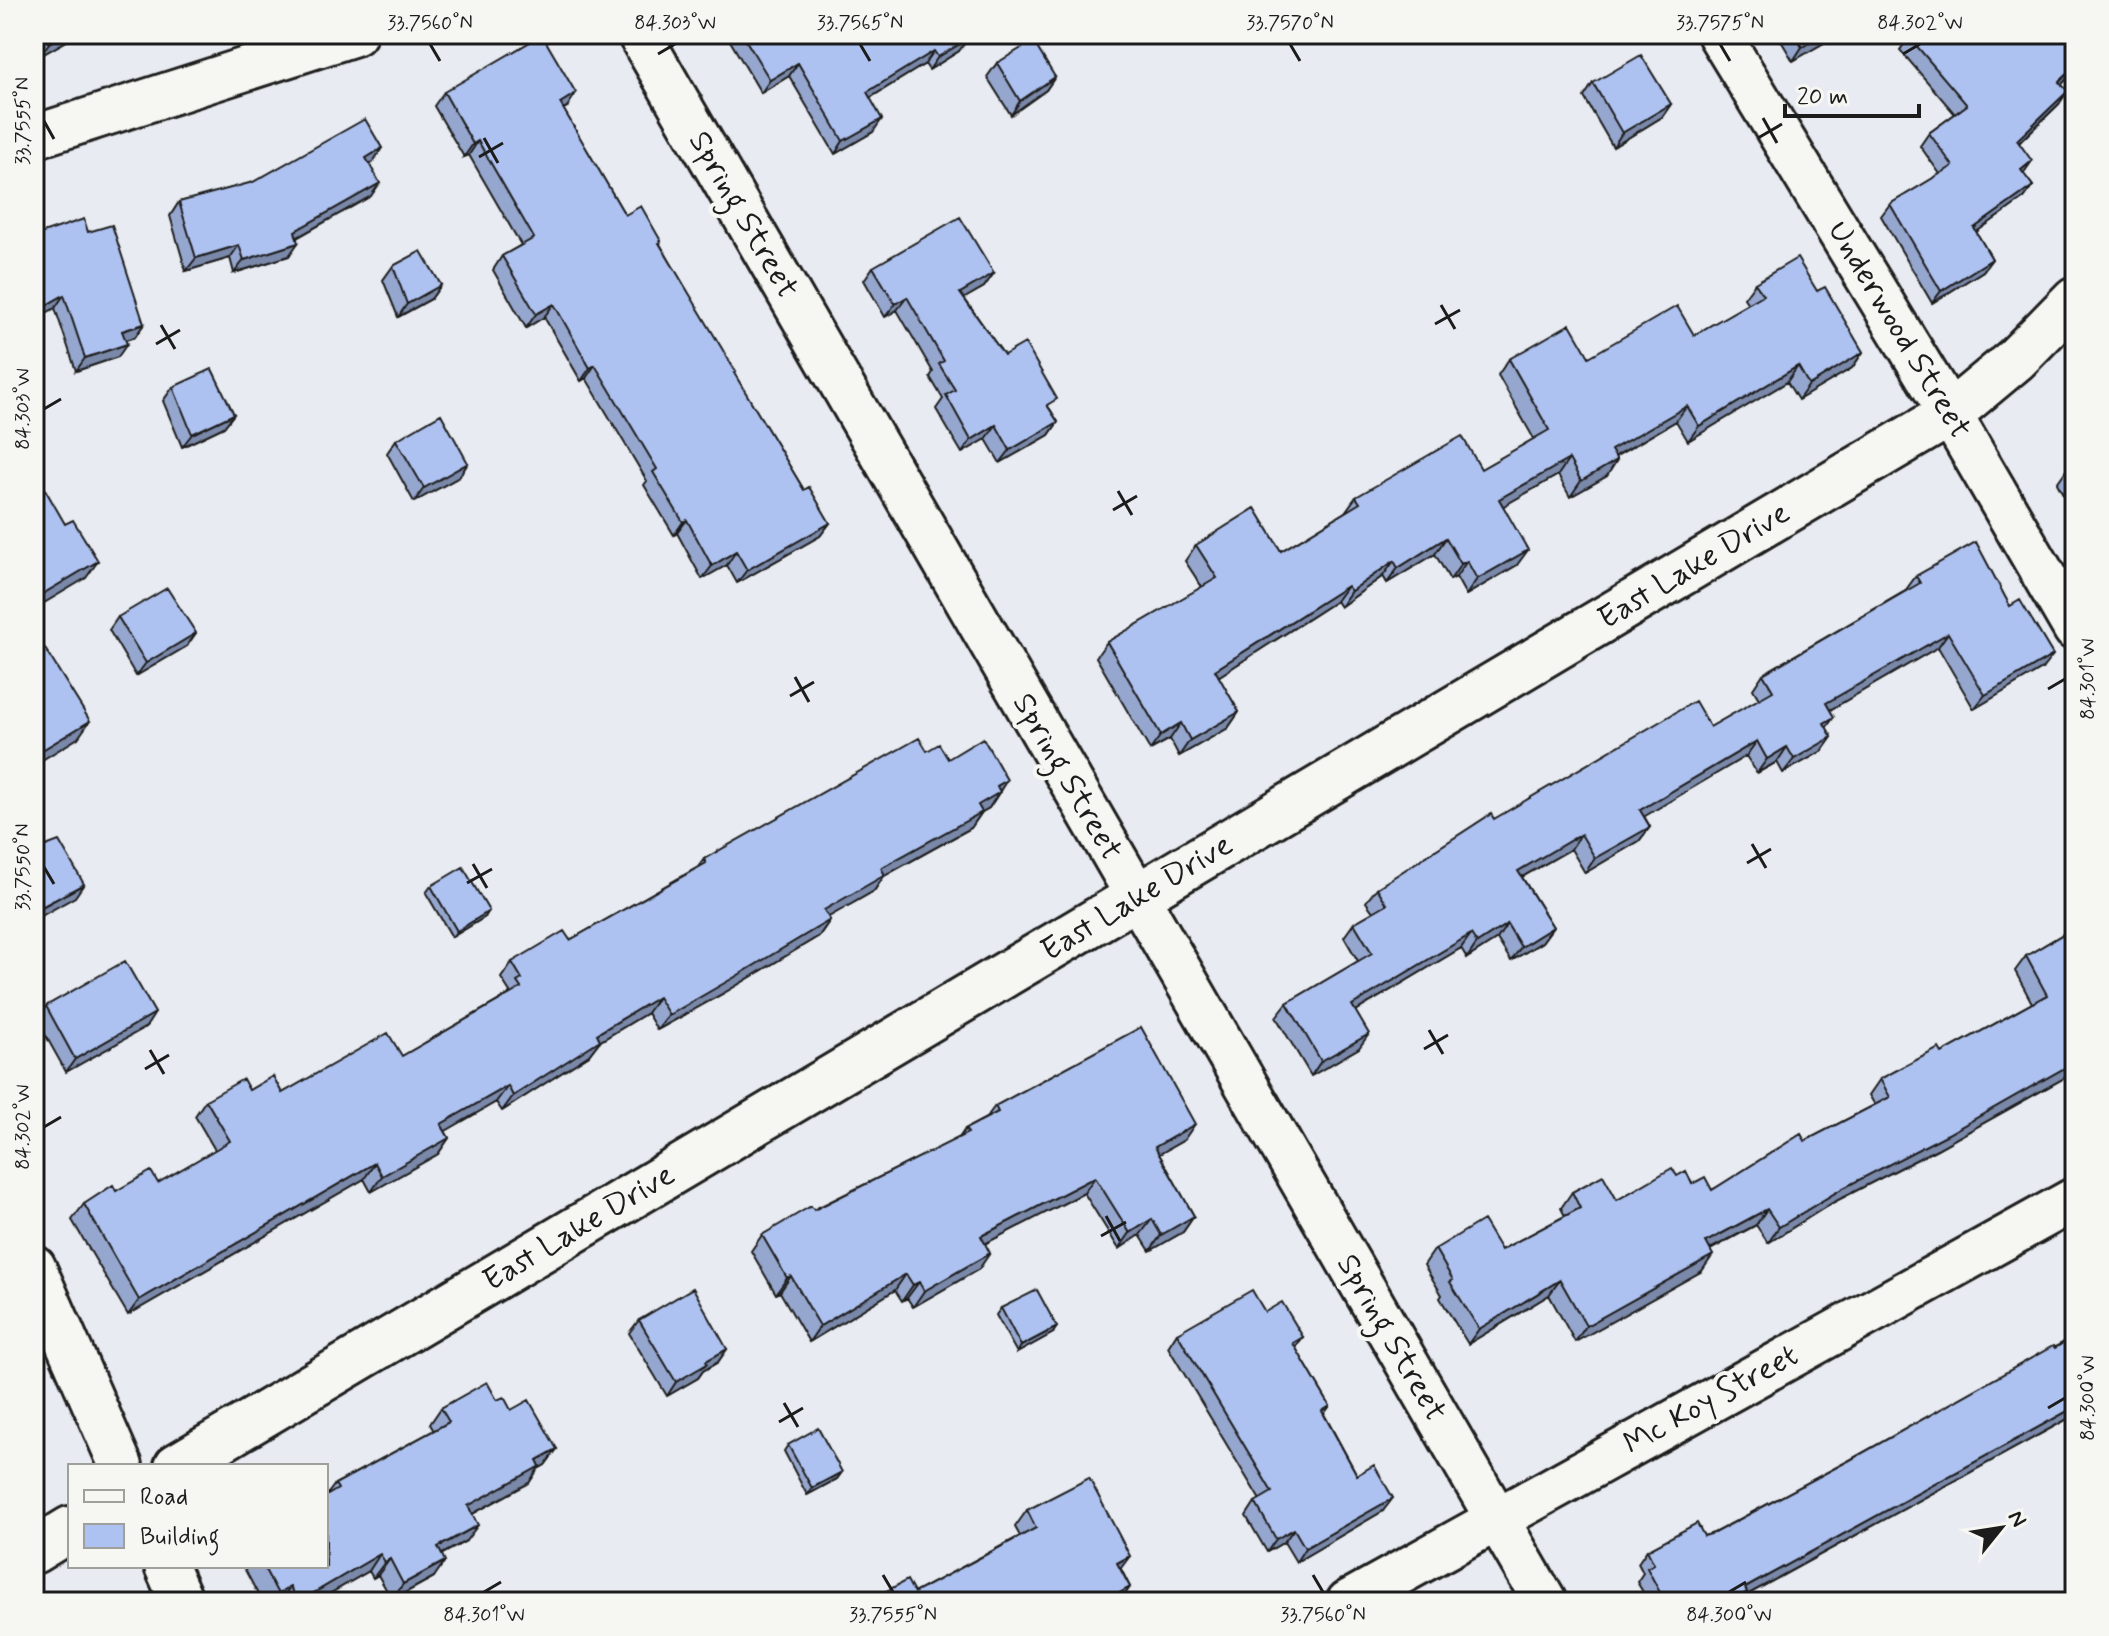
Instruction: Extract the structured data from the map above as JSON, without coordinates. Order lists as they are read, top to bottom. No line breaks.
{"streets":{"street":["Spring Street","Underwood Street","East Lake Drive","Mc Koy Street"]},"crossings":[["Spring Street","East Lake Drive"],["Spring Street","Mc Koy Street"],["Underwood Street","East Lake Drive"]],"legend":["Road","Building"],"scale_bar":"20 m","north":"top right","coordinates":["33.7560°N","84.303°W","33.7565°N","33.7570°N","33.7575°N","84.302°W","33.7555°N","84.301°W","33.7550°N","84.300°W"]}
